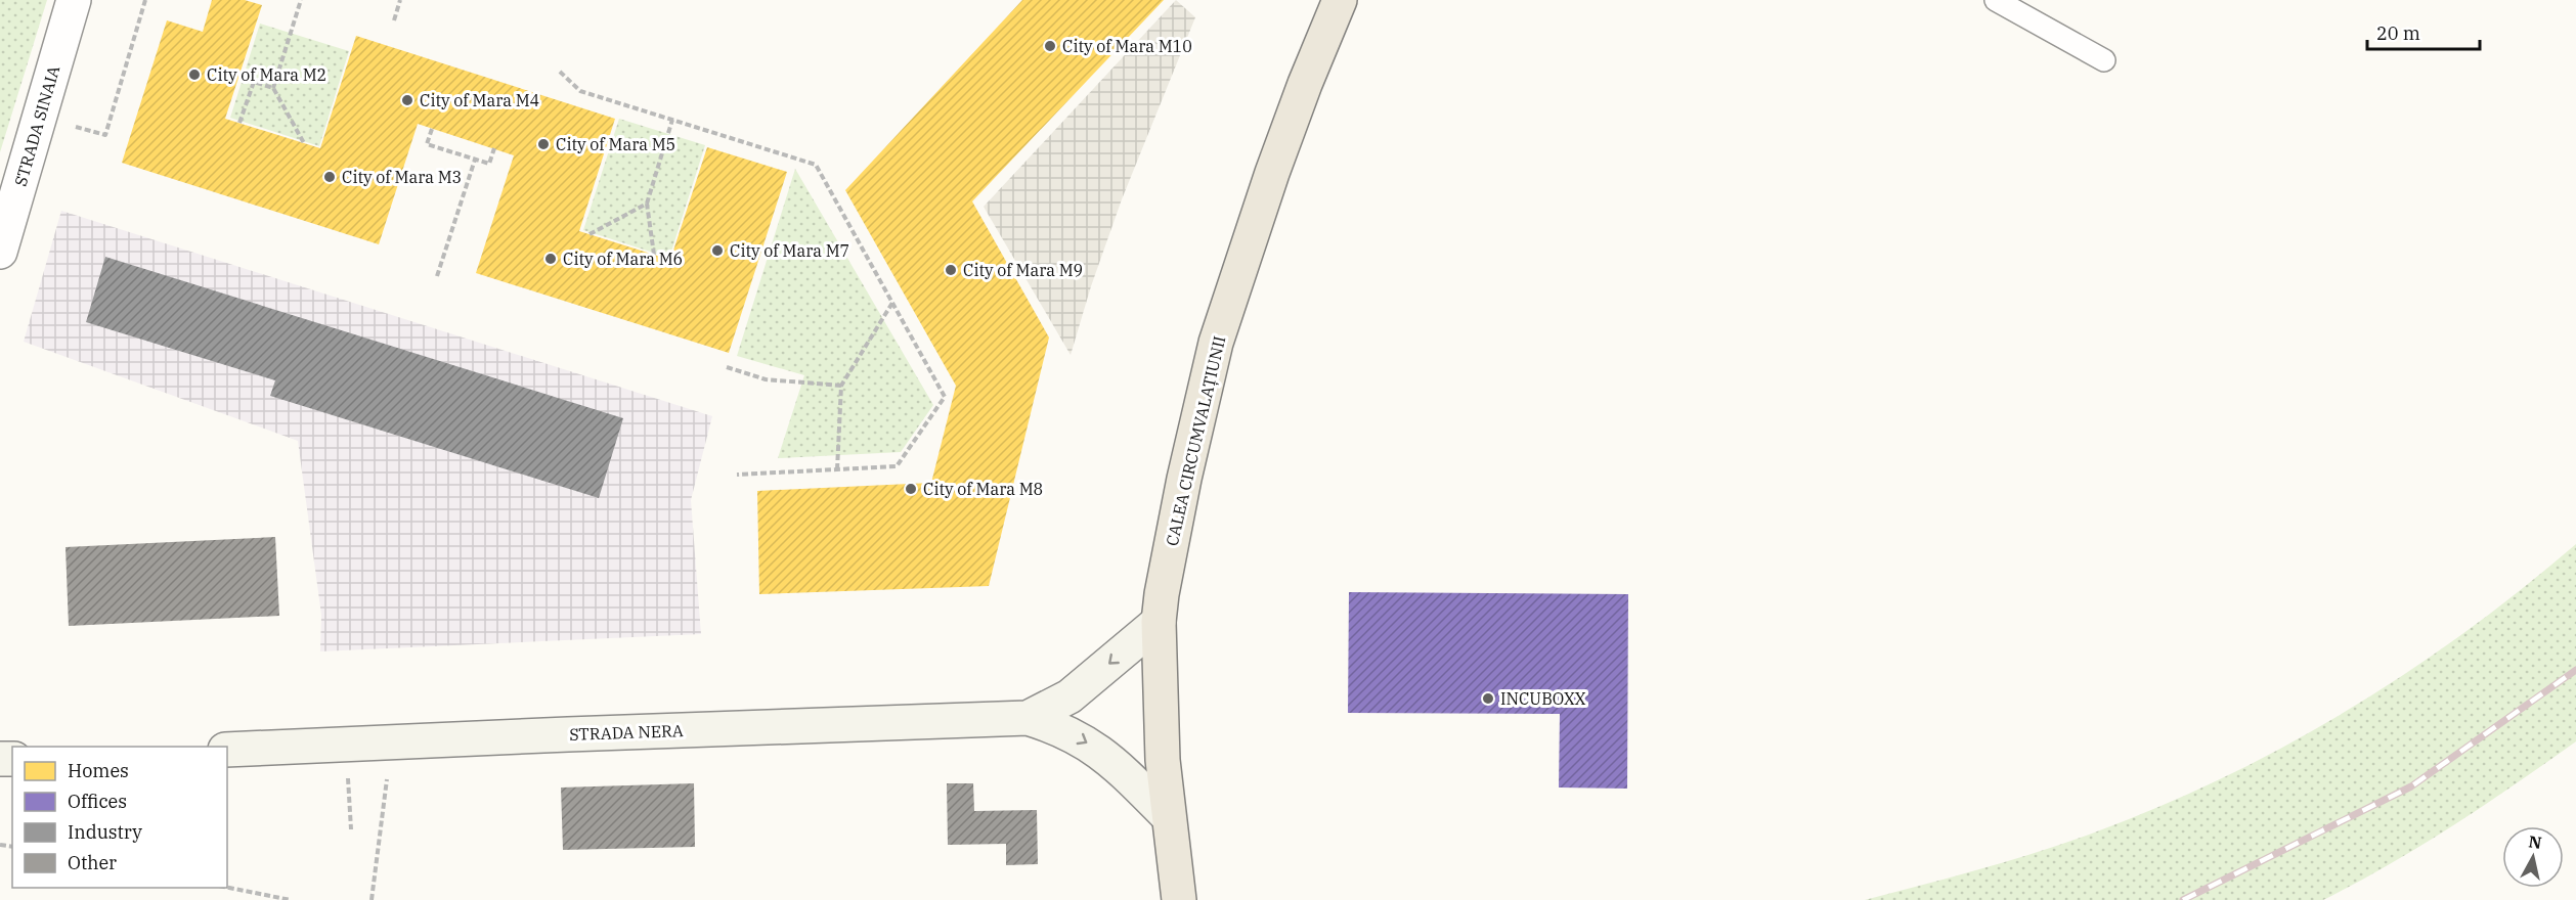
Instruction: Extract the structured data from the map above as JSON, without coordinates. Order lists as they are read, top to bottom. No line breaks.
{"streets":{"main road":["CALEA CIRCUMVALAȚIUNII"],"street":["STRADA SINAIA","STRADA NERA"]},"crossings":[["CALEA CIRCUMVALAȚIUNII","STRADA NERA"]],"places":["City of Mara M10","City of Mara M2","City of Mara M4","City of Mara M5","City of Mara M3","City of Mara M7","City of Mara M6","City of Mara M9","City of Mara M8","INCUBOXX"],"legend":["Homes","Offices","Industry","Other"],"scale_bar":"20 m","north":"top"}
